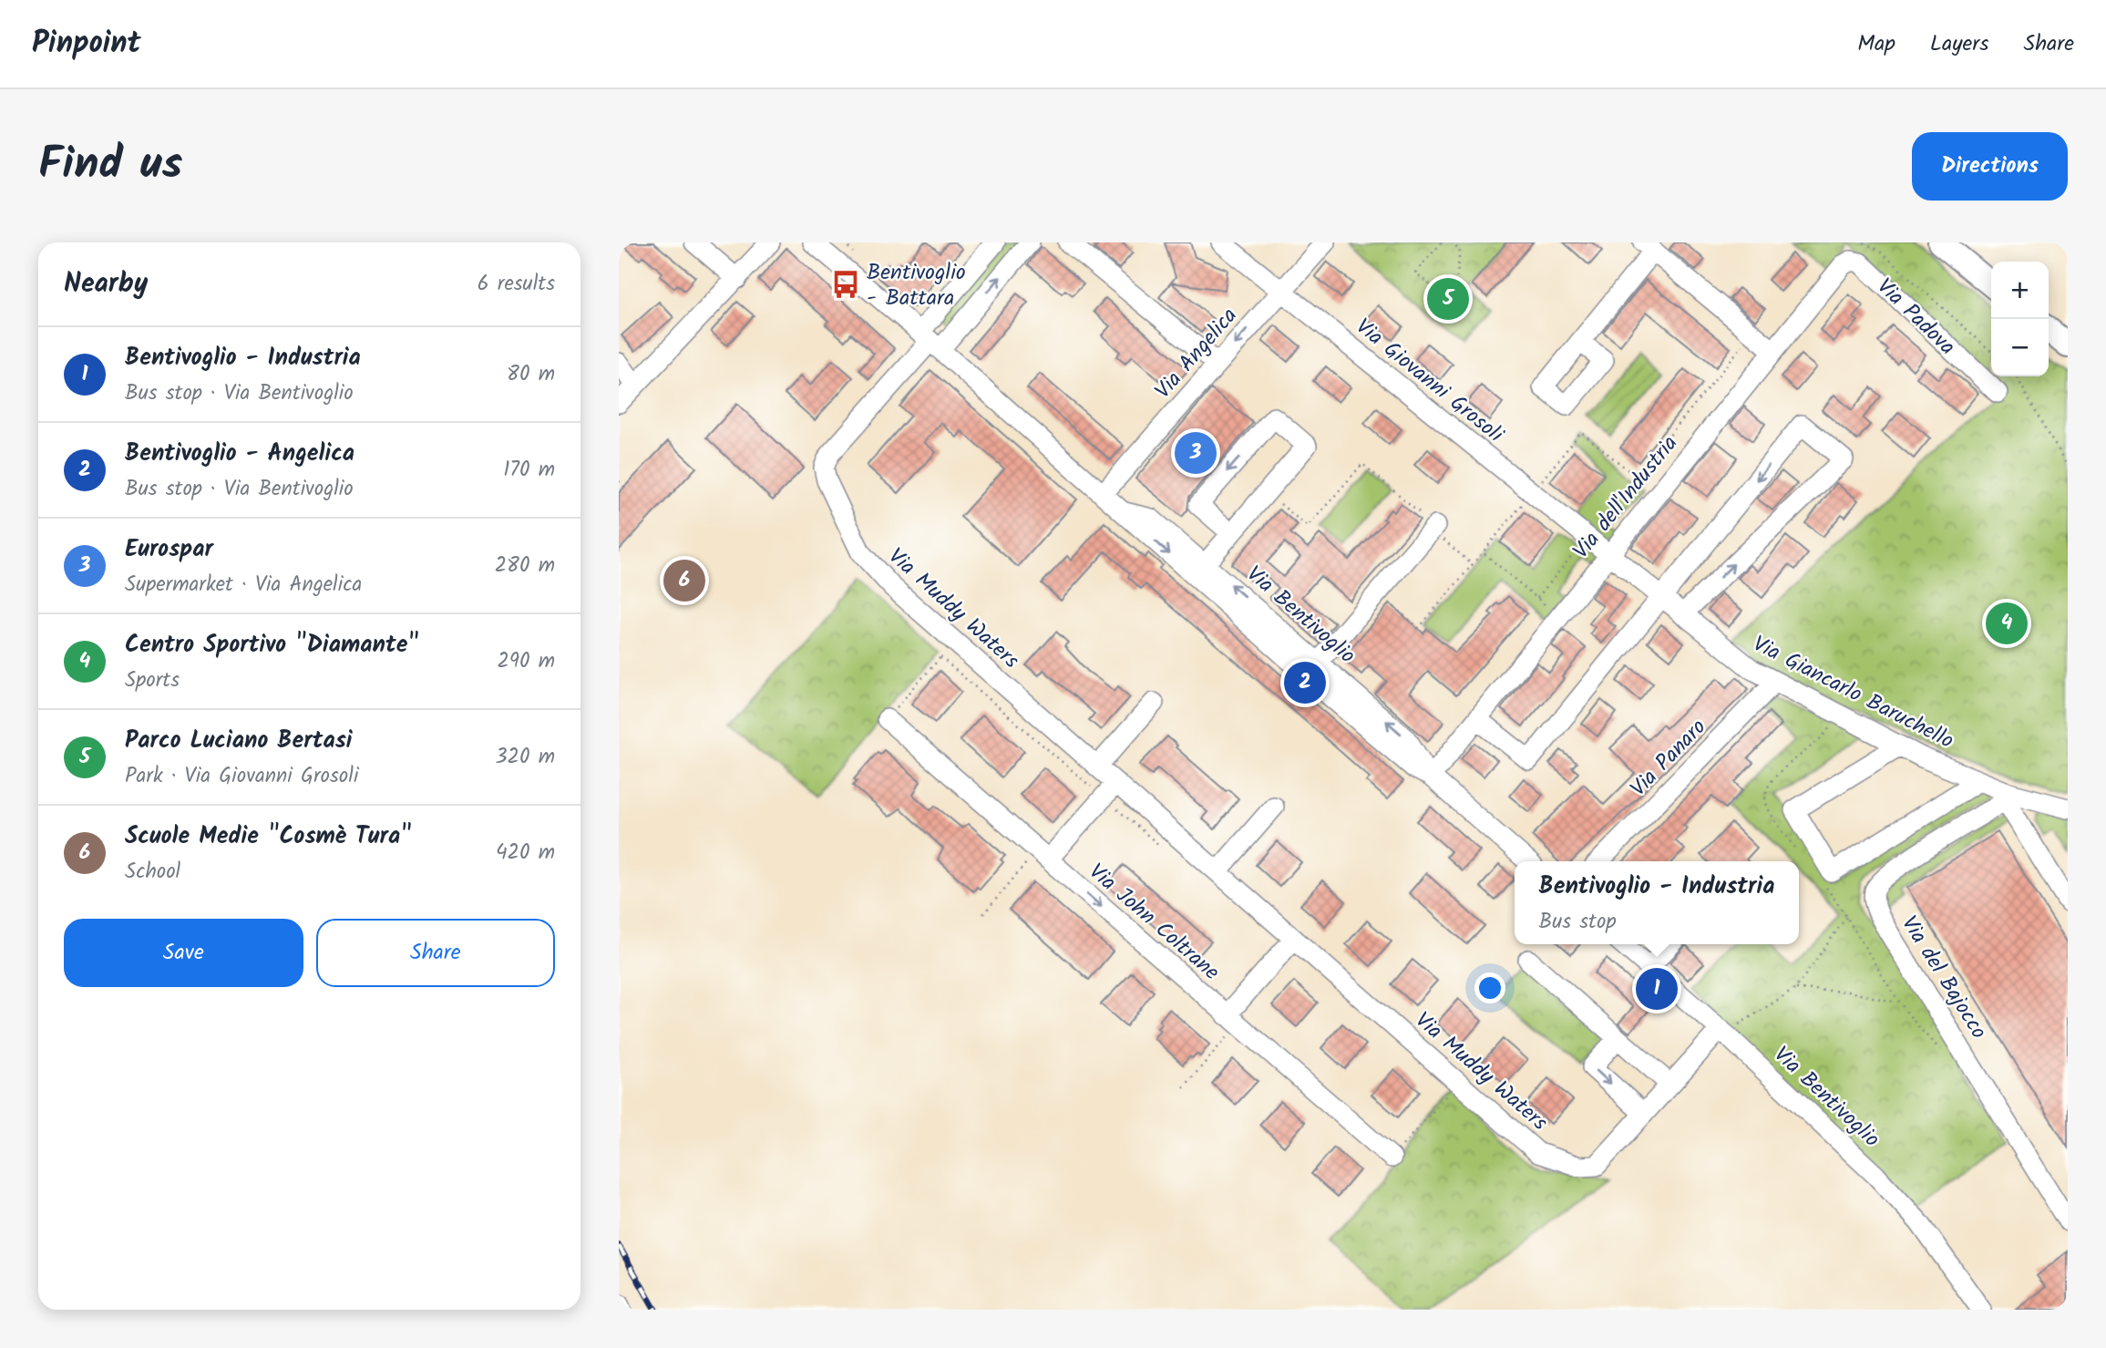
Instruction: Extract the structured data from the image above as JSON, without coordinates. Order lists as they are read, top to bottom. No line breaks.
{"streets":{"street":["Via Padova","Via Angelica","Via Giovanni Grosoli","Via dell'Industria","Via Muddy Waters","Via Bentivoglio","Via Giancarlo Baruchello","Via Panaro","Via John Coltrane","Via del Bajocco"]},"crossings":[["Via Padova","Via dell'Industria"],["Via Angelica","Via Giovanni Grosoli"],["Via Angelica","Via Bentivoglio"],["Via Giovanni Grosoli","Via dell'Industria"],["Via Giovanni Grosoli","Via Giancarlo Baruchello"],["Via dell'Industria","Via Bentivoglio"],["Via dell'Industria","Via Giancarlo Baruchello"],["Via Muddy Waters","Via Bentivoglio"],["Via Giancarlo Baruchello","Via Panaro"],["Via Giancarlo Baruchello","Via del Bajocco"]],"one_way":["Via John Coltrane"],"places":{"bus stop":["Bentivoglio - Battara"]},"page":{"header":"Pinpoint","nav":["Map","Layers","Share"],"title":"Find us","buttons":["Directions",["Save","Share"]],"heading":["Nearby","6 results"],"map_buttons":["+","−"],"pins":["5","3","6","4","2","1"],"list":[{"mark":"1","name":"Bentivoglio - Industria","note":"Bus stop · Via Bentivoglio","value":"80 m"},{"mark":"2","name":"Bentivoglio - Angelica","note":"Bus stop · Via Bentivoglio","value":"170 m"},{"mark":"3","name":"Eurospar","note":"Supermarket · Via Angelica","value":"280 m"},{"mark":"4","name":"Centro Sportivo \"Diamante\"","note":"Sports","value":"290 m"},{"mark":"5","name":"Parco Luciano Bertasi","note":"Park · Via Giovanni Grosoli","value":"320 m"},{"mark":"6","name":"Scuole Medie \"Cosmè Tura\"","note":"School","value":"420 m"}],"popup":["Bentivoglio - Industria","Bus stop"]}}
